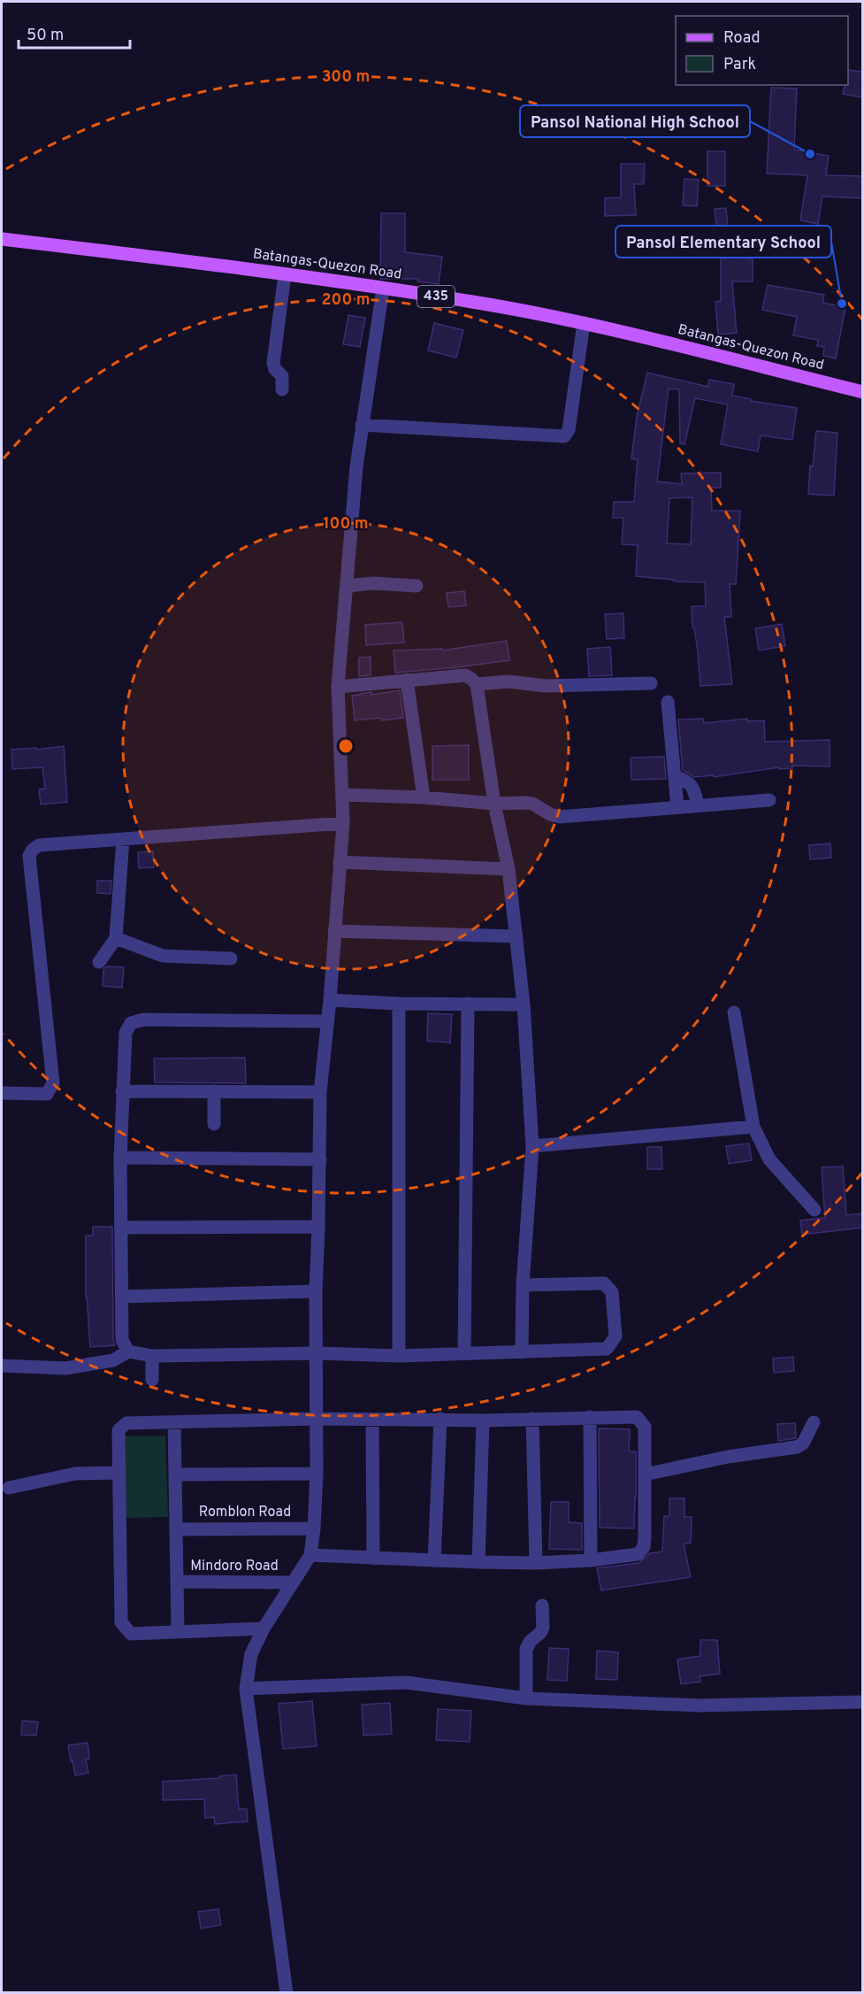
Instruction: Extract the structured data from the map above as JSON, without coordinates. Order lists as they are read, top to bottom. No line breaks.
{"streets":{"main road":["Batangas-Quezon Road","435"],"street":["Romblon Road","Mindoro Road"]},"places":["Pansol National High School","Pansol Elementary School"],"legend":["Road","Park"],"scale_bar":"50 m","rings":["300 m","200 m","100 m"]}
